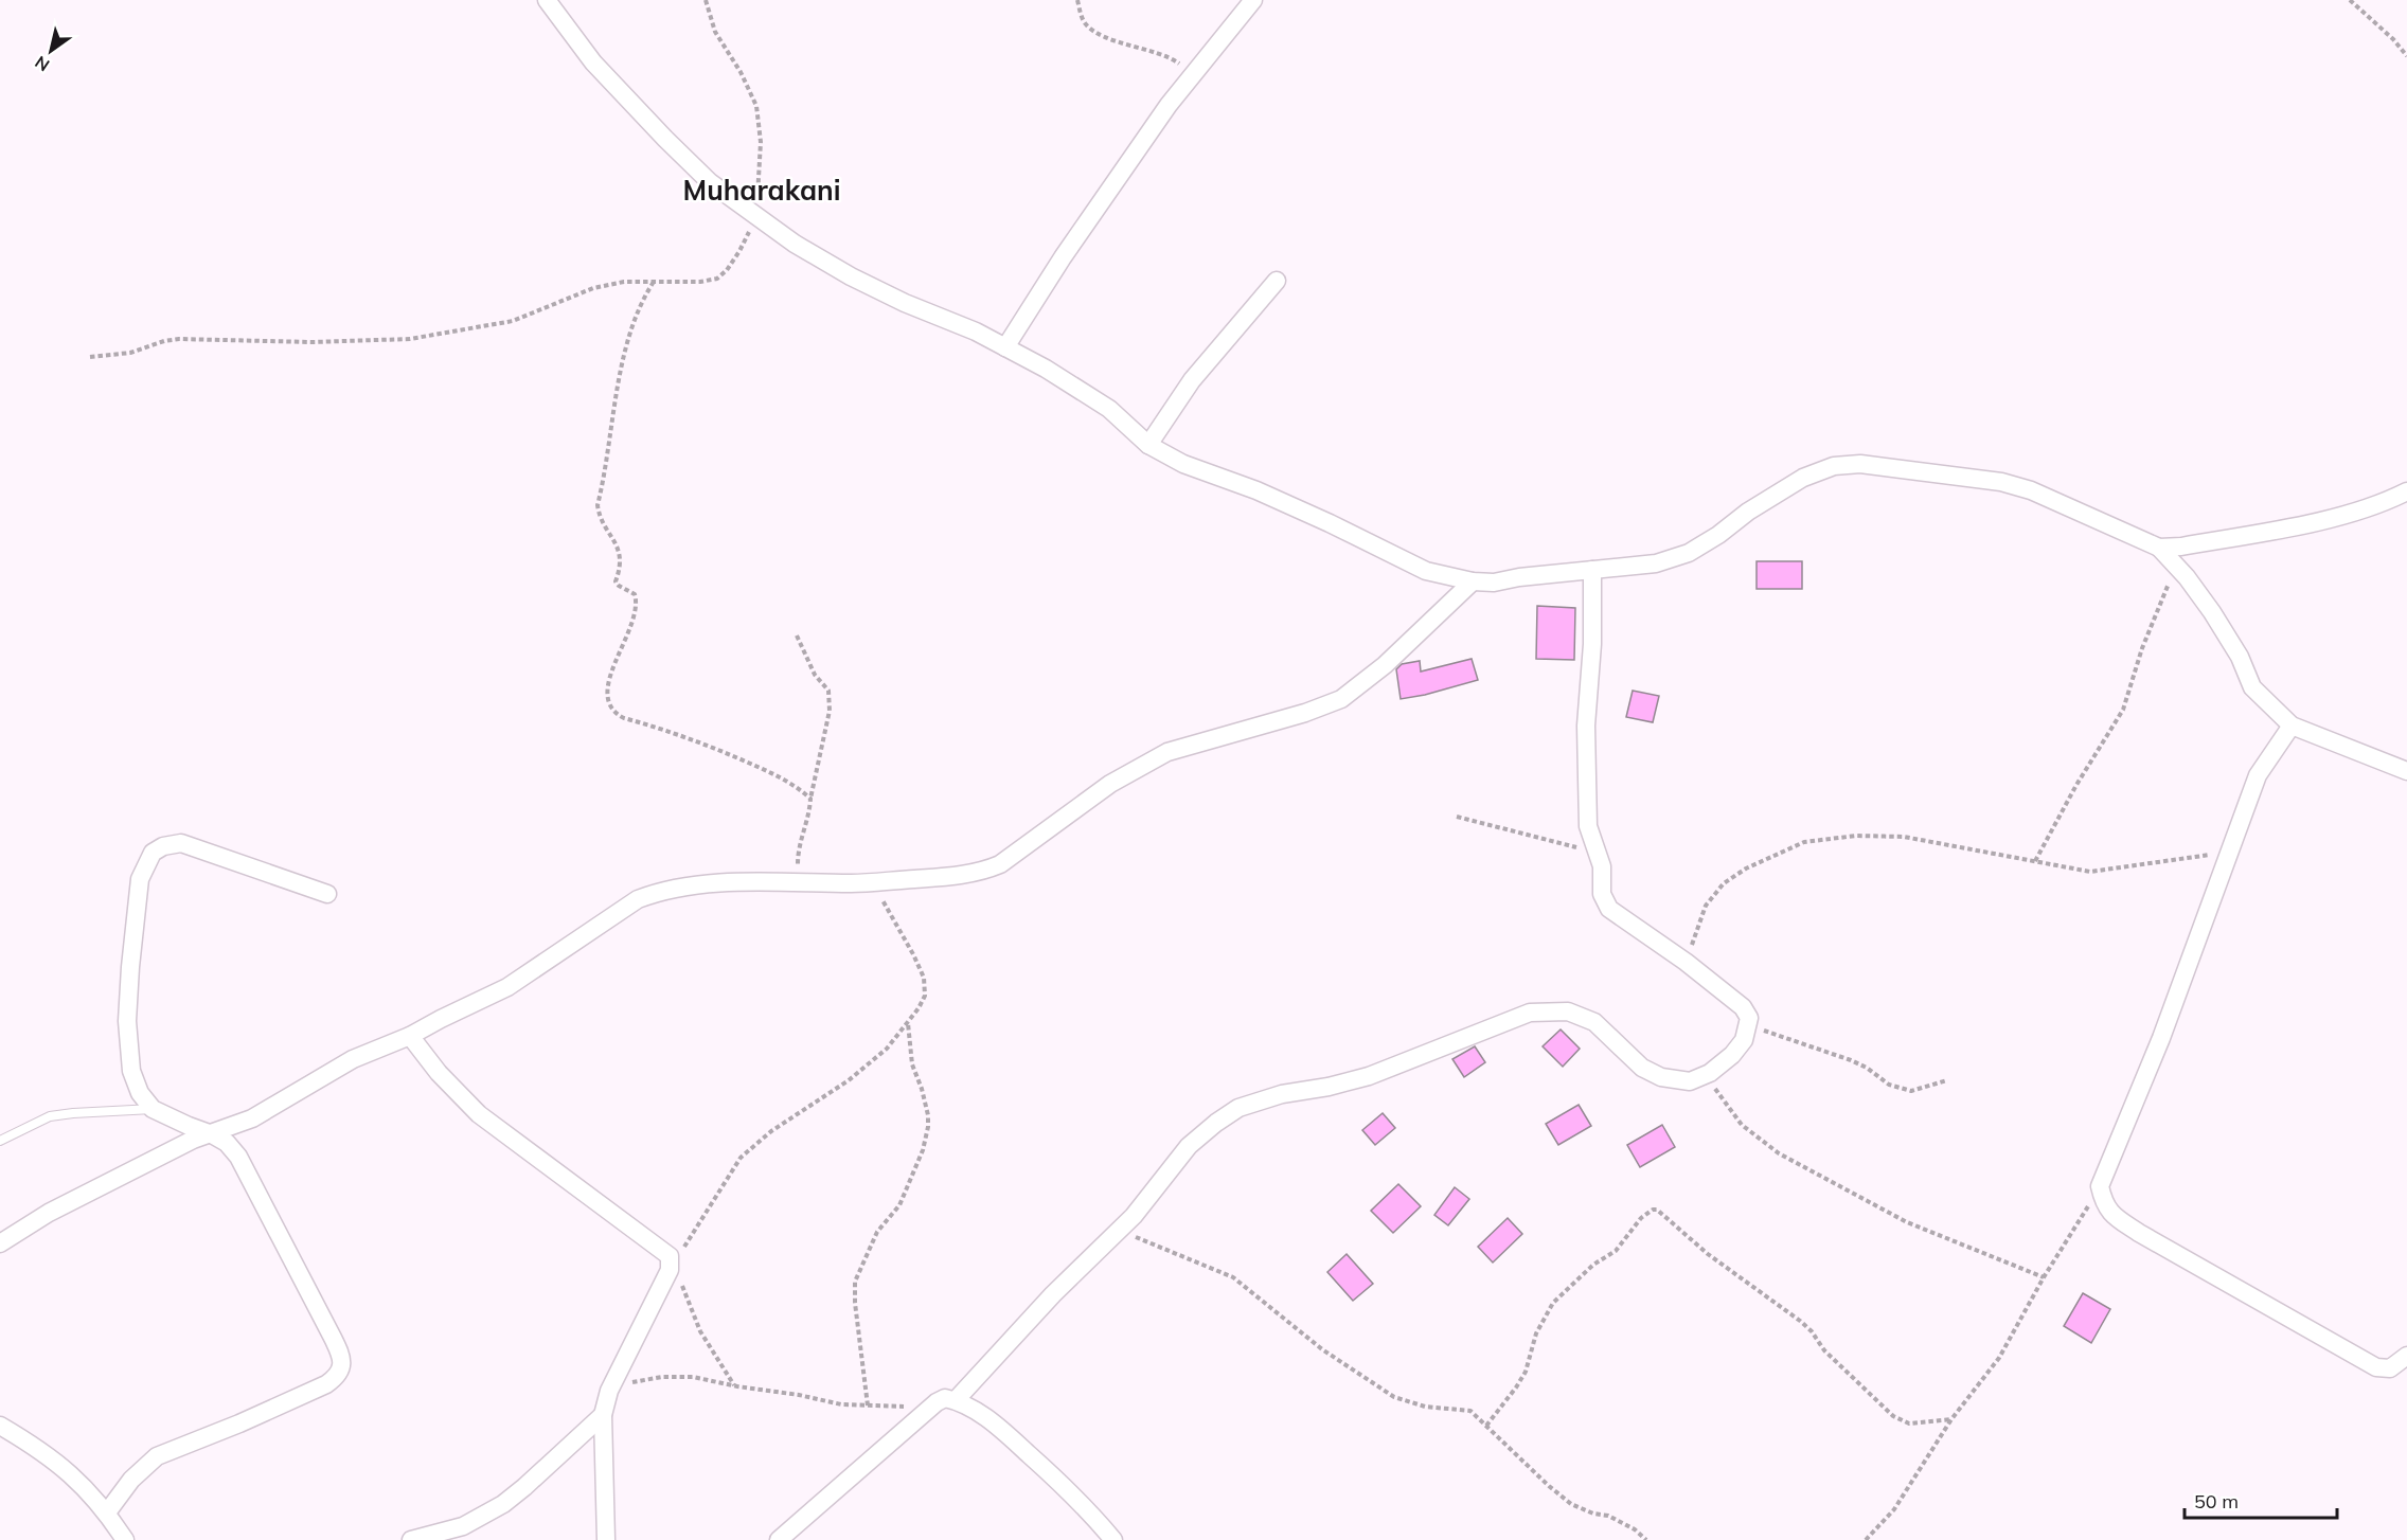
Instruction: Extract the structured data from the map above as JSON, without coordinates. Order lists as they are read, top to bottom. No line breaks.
{"districts":["Muharakani"],"scale_bar":"50 m","north":"bottom left"}
